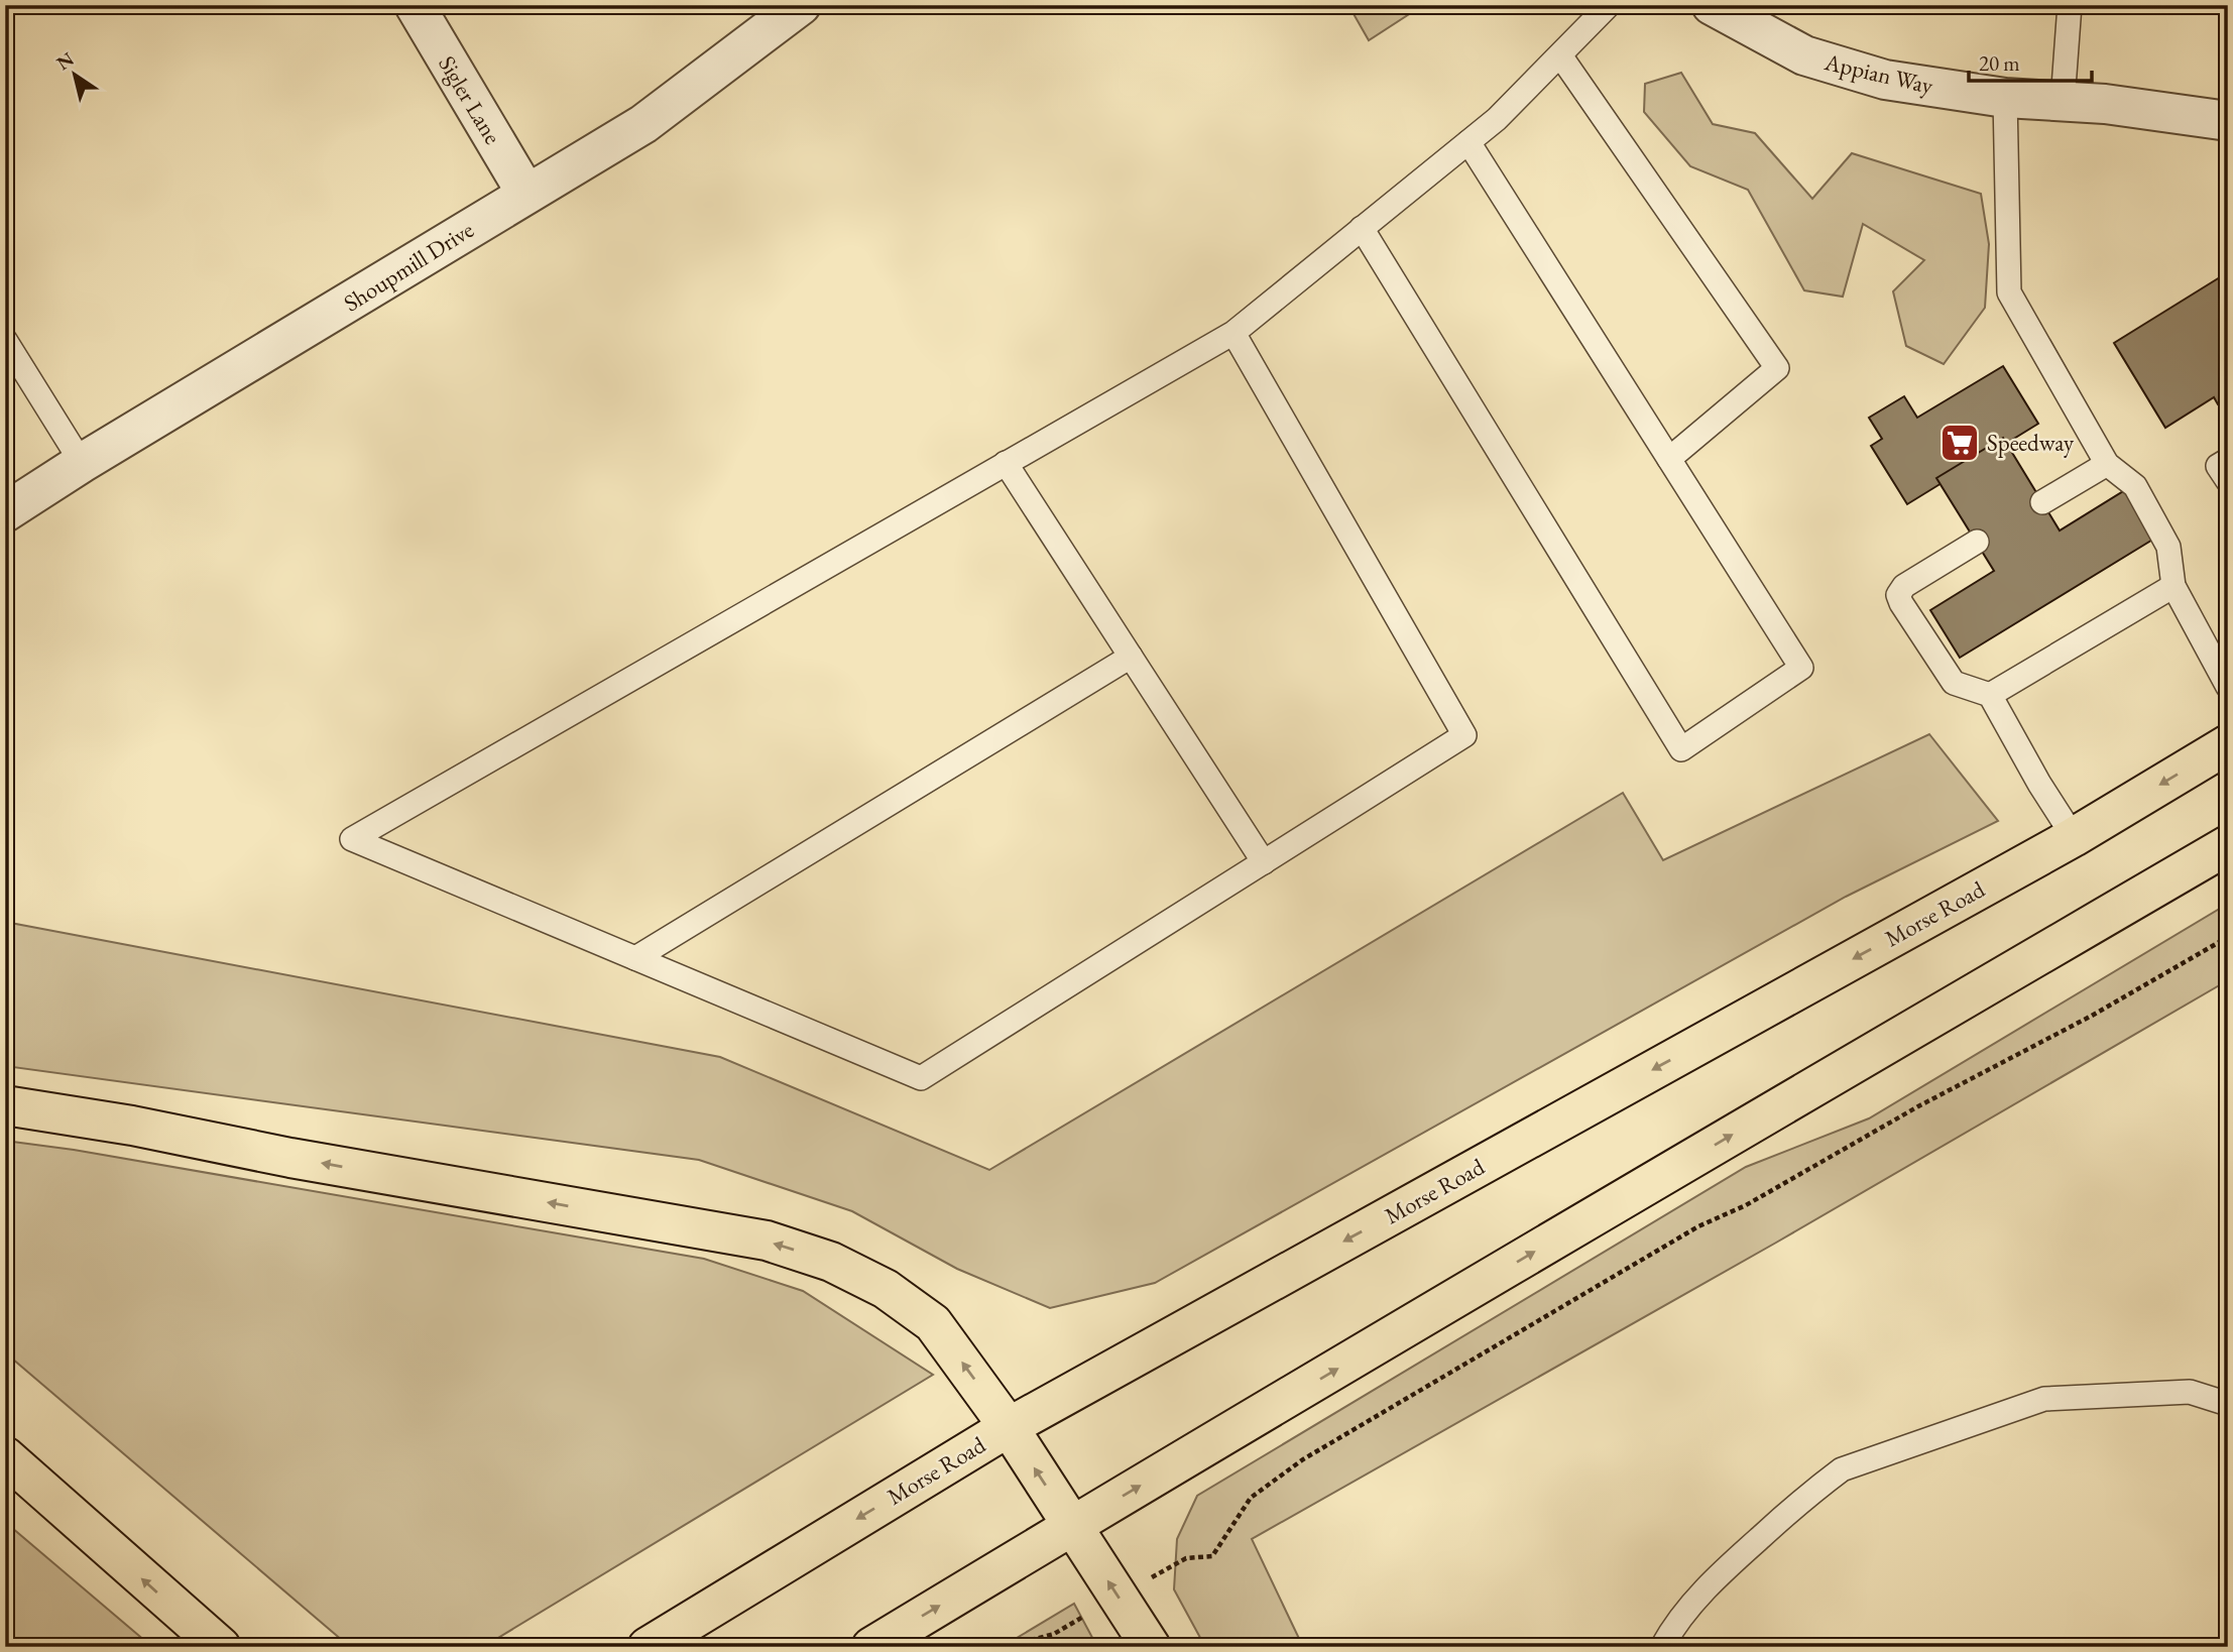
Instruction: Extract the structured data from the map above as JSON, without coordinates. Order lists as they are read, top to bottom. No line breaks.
{"streets":{"main road":["Morse Road"],"street":["Appian Way","Sigler Lane","Shoupmill Drive"]},"crossings":[["Sigler Lane","Shoupmill Drive"]],"places":{"supermarket":["Speedway"]},"scale_bar":"20 m","north":"top left"}
